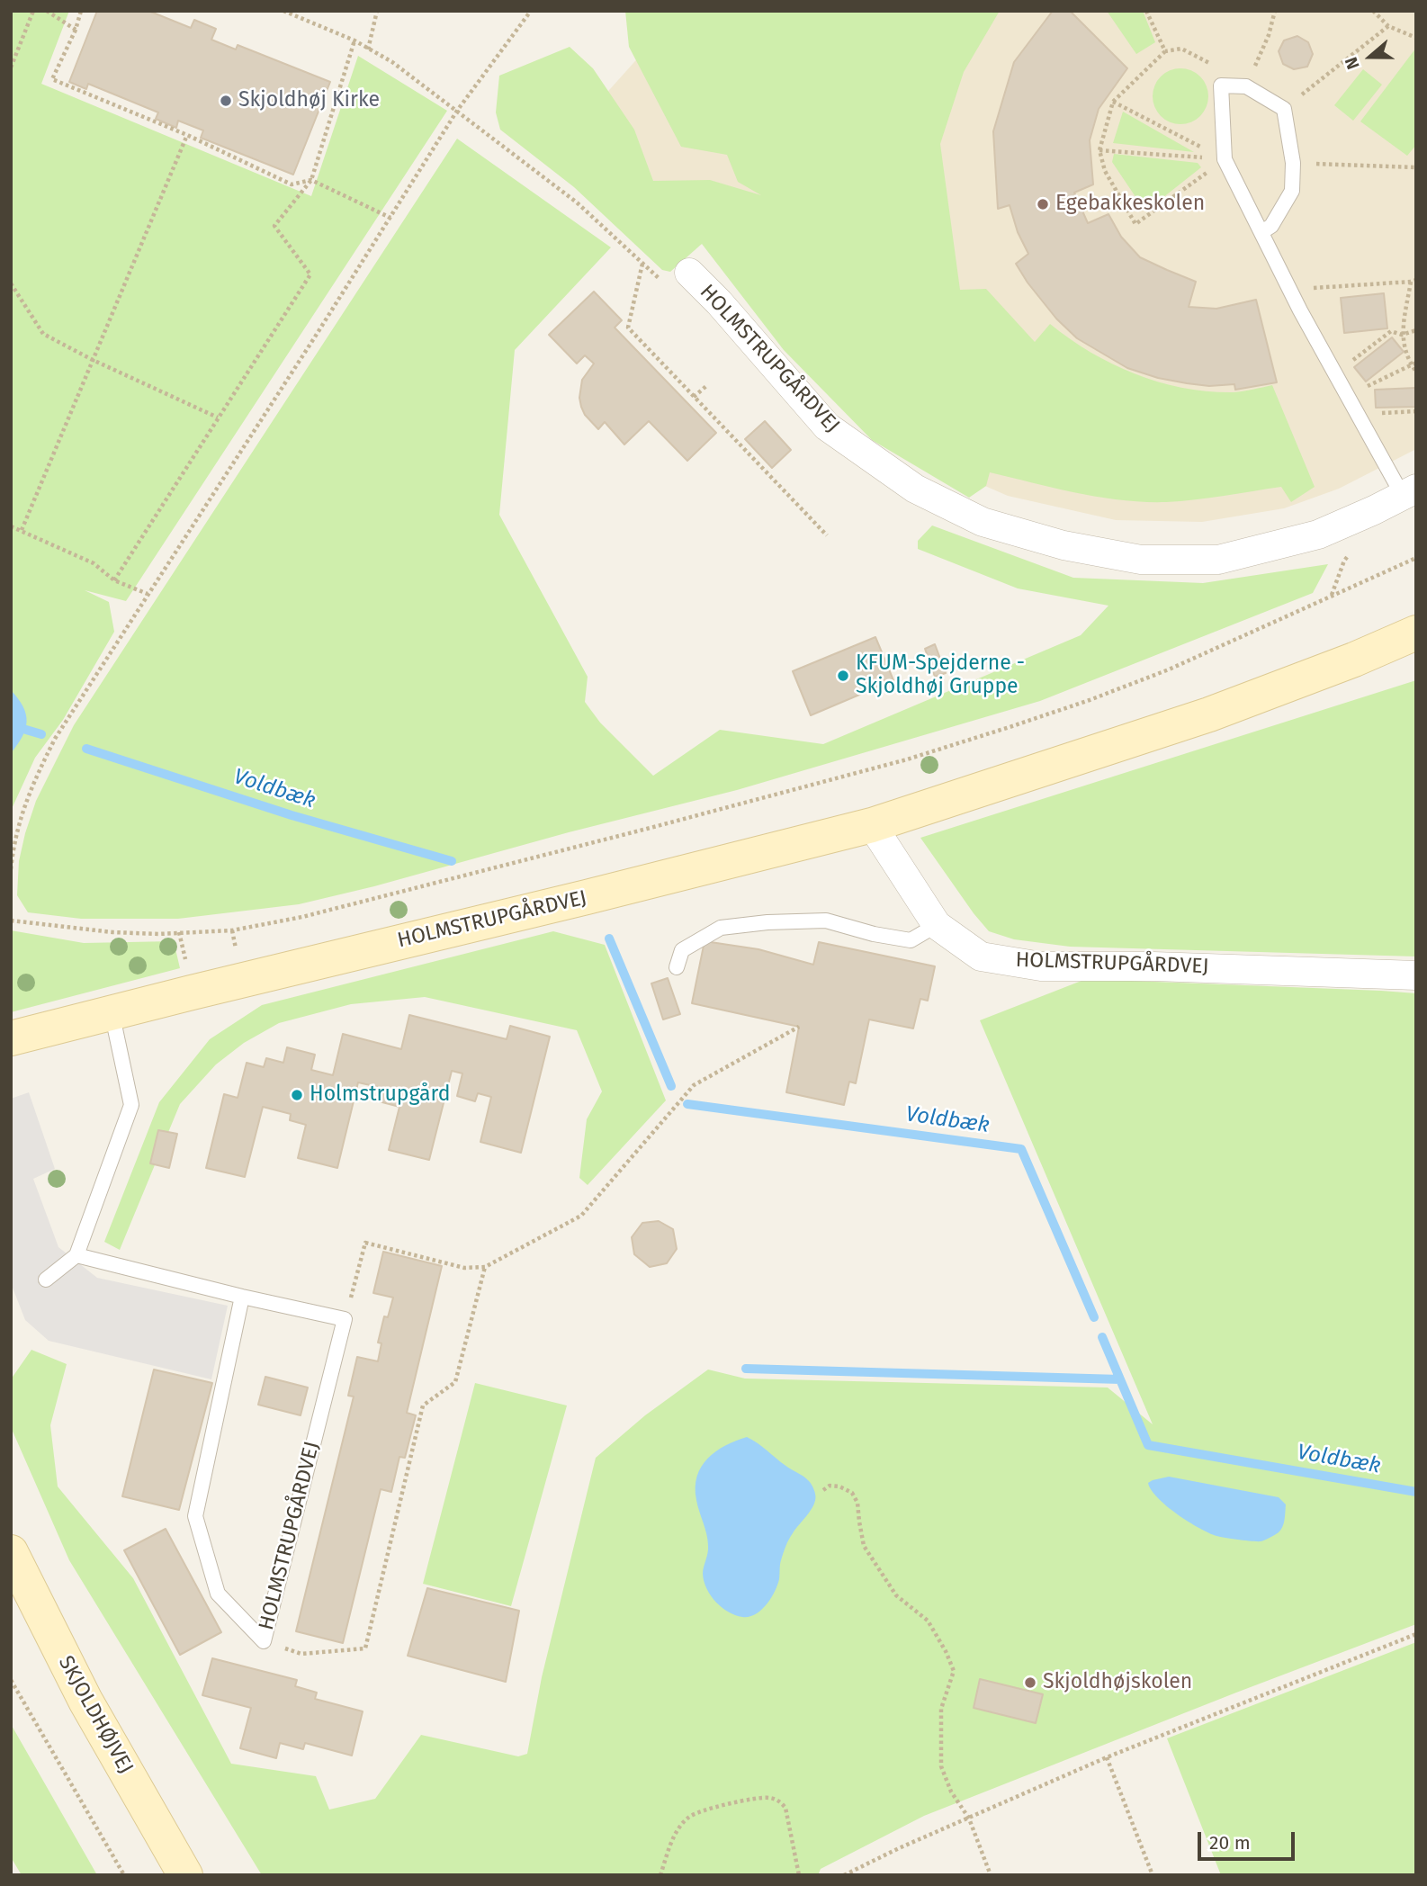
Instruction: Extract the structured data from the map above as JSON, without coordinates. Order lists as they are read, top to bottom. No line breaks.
{"streets":{"street":["HOLMSTRUPGÅRDVEJ","SKJOLDHØJVEJ"]},"water":["Voldbæk"],"places":["Skjoldhøj Kirke","Egebakkeskolen","KFUM-Spejderne - Skjoldhøj Gruppe","Holmstrupgård","Skjoldhøjskolen"],"scale_bar":"20 m","north":"left"}
